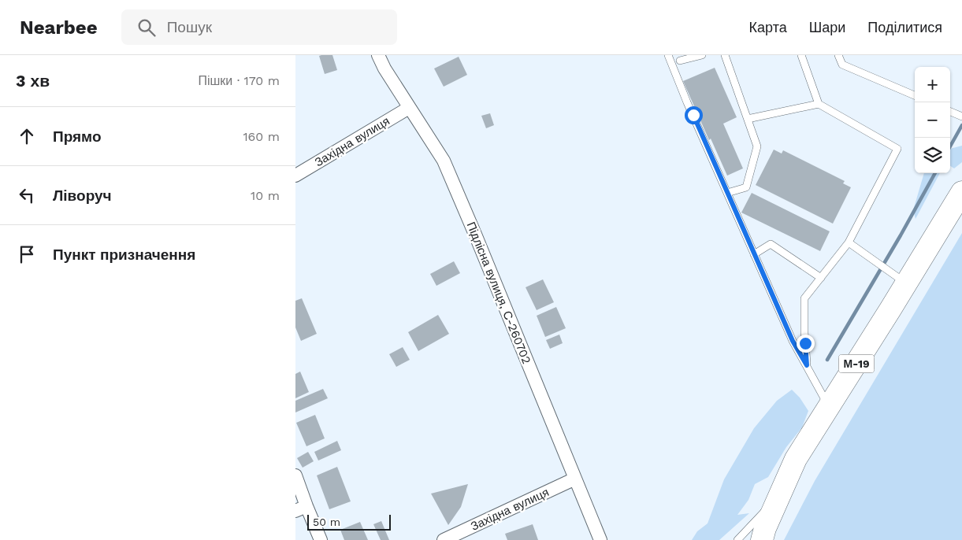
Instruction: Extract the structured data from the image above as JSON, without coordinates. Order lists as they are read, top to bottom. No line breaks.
{"streets":{"highway":["М-19"],"street":["Західна вулиця","Підлісна вулиця, С-260702"]},"crossings":[["Західна вулиця","Підлісна вулиця, С-260702"]],"scale_bar":"50 m","page":{"header":"Nearbee","search":"Пошук","nav":["Карта","Шари","Поділитися"],"heading":["3 хв","Пішки · 170 m"],"map_buttons":["+","−"],"list":[["Прямо","160 m"],["Ліворуч","10 m"],"Пункт призначення"],"scale":"50 m"}}
